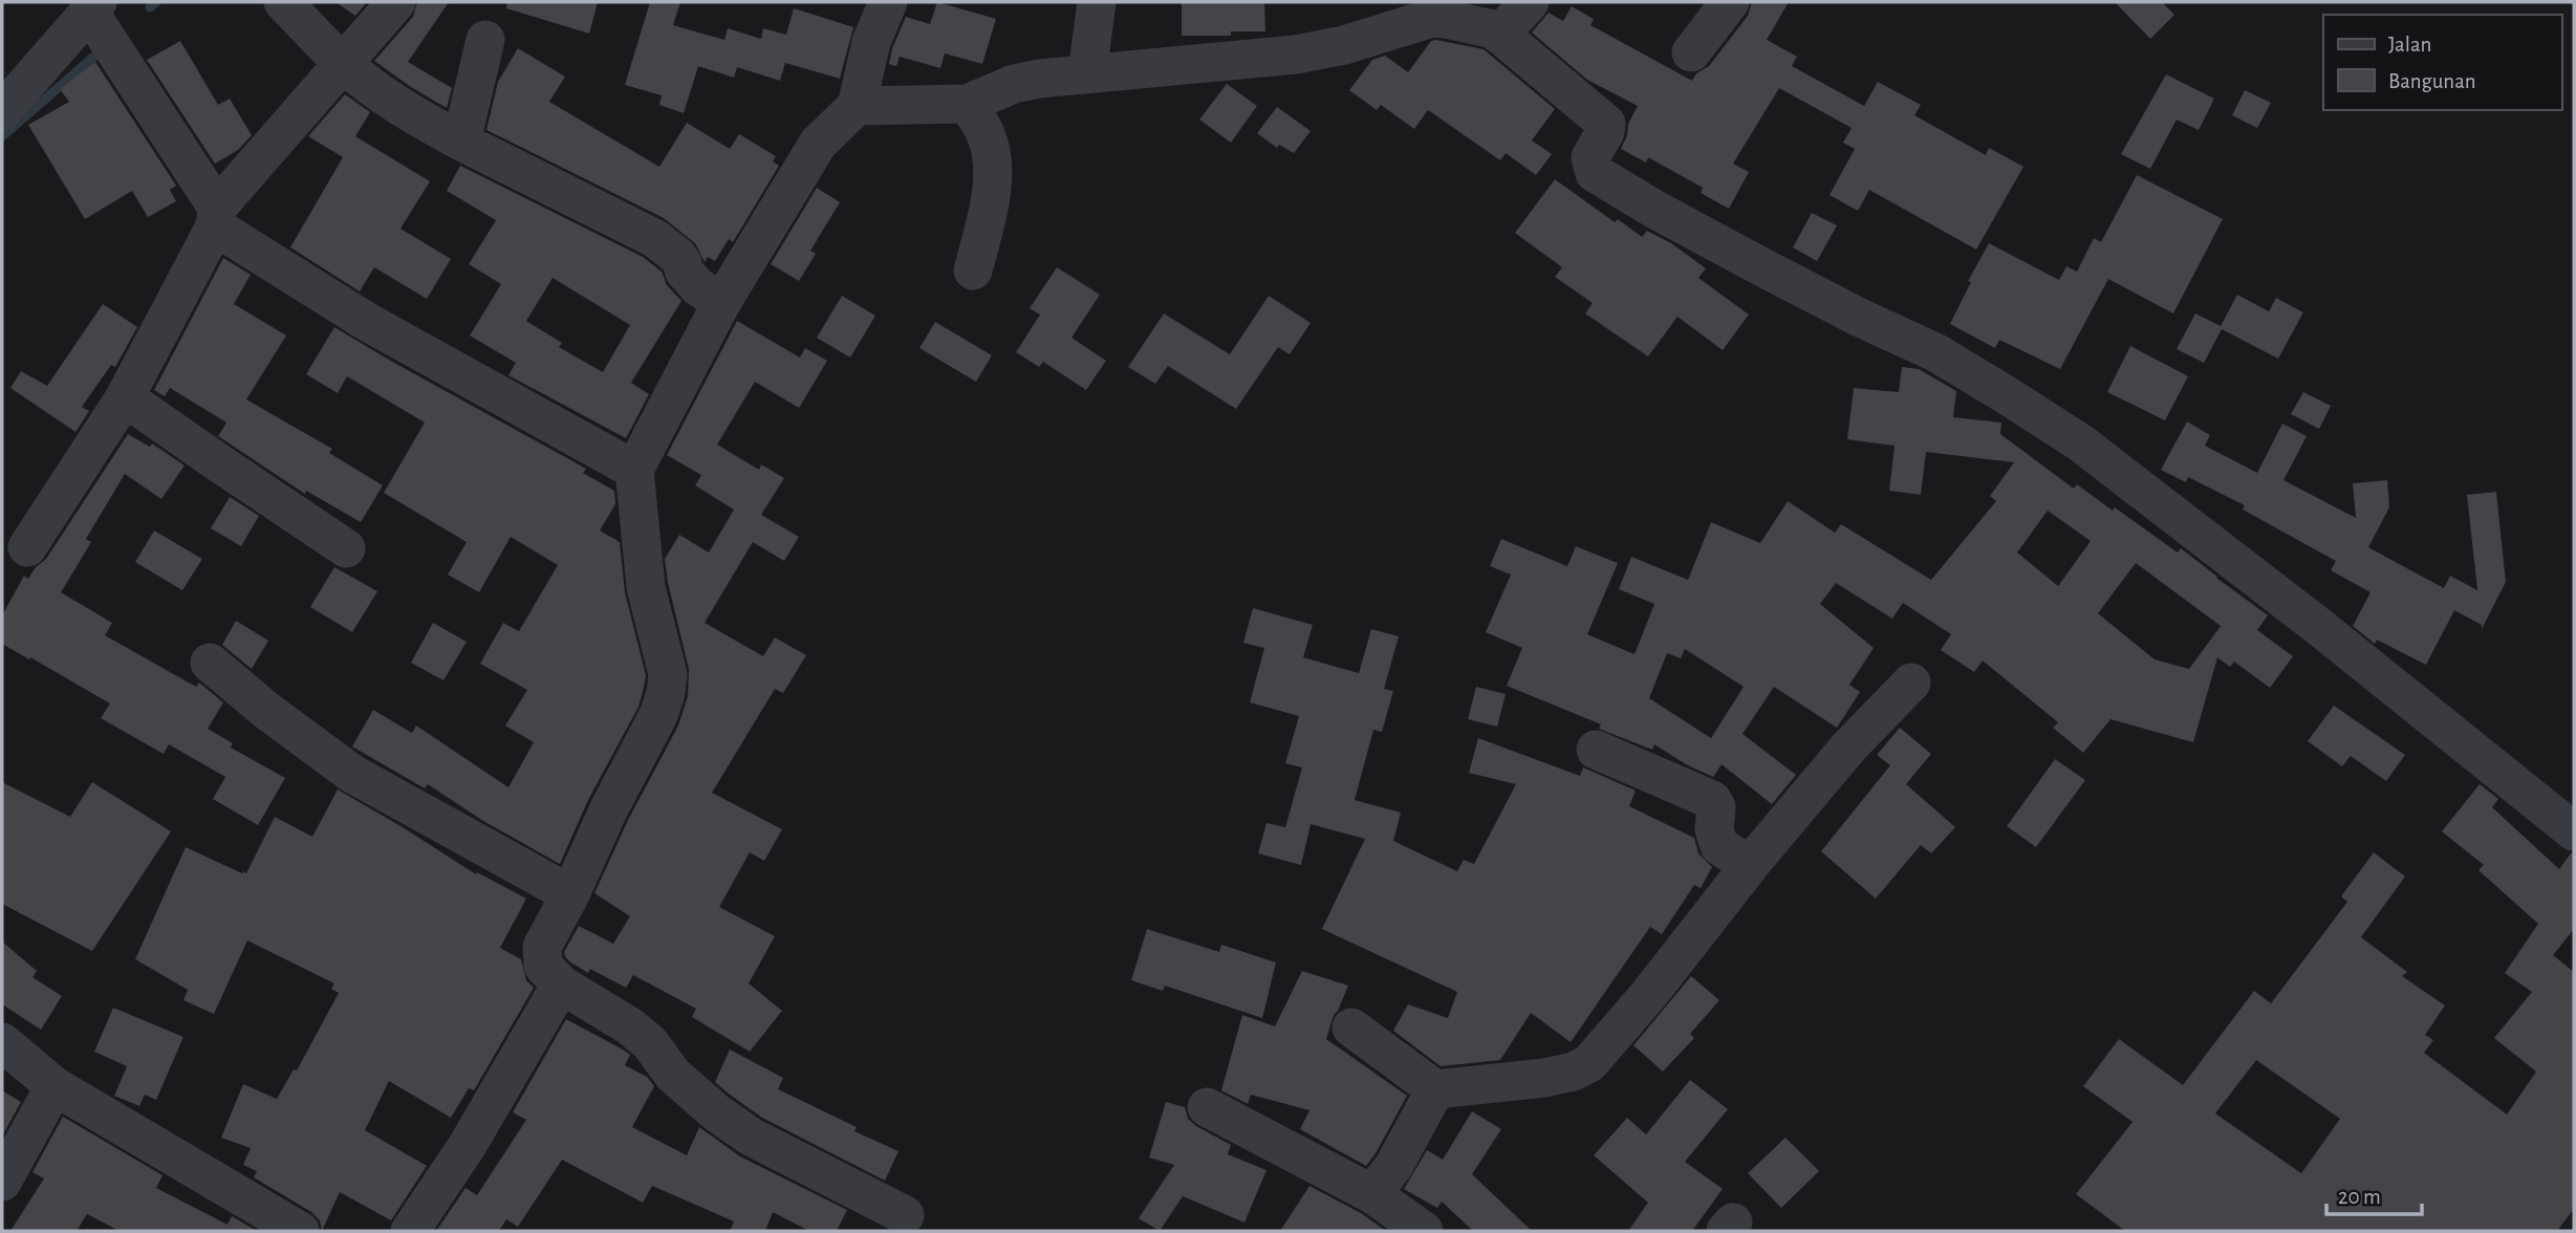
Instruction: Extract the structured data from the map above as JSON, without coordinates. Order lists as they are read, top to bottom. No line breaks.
{"legend":["Jalan","Bangunan"],"scale_bar":"20 m"}
